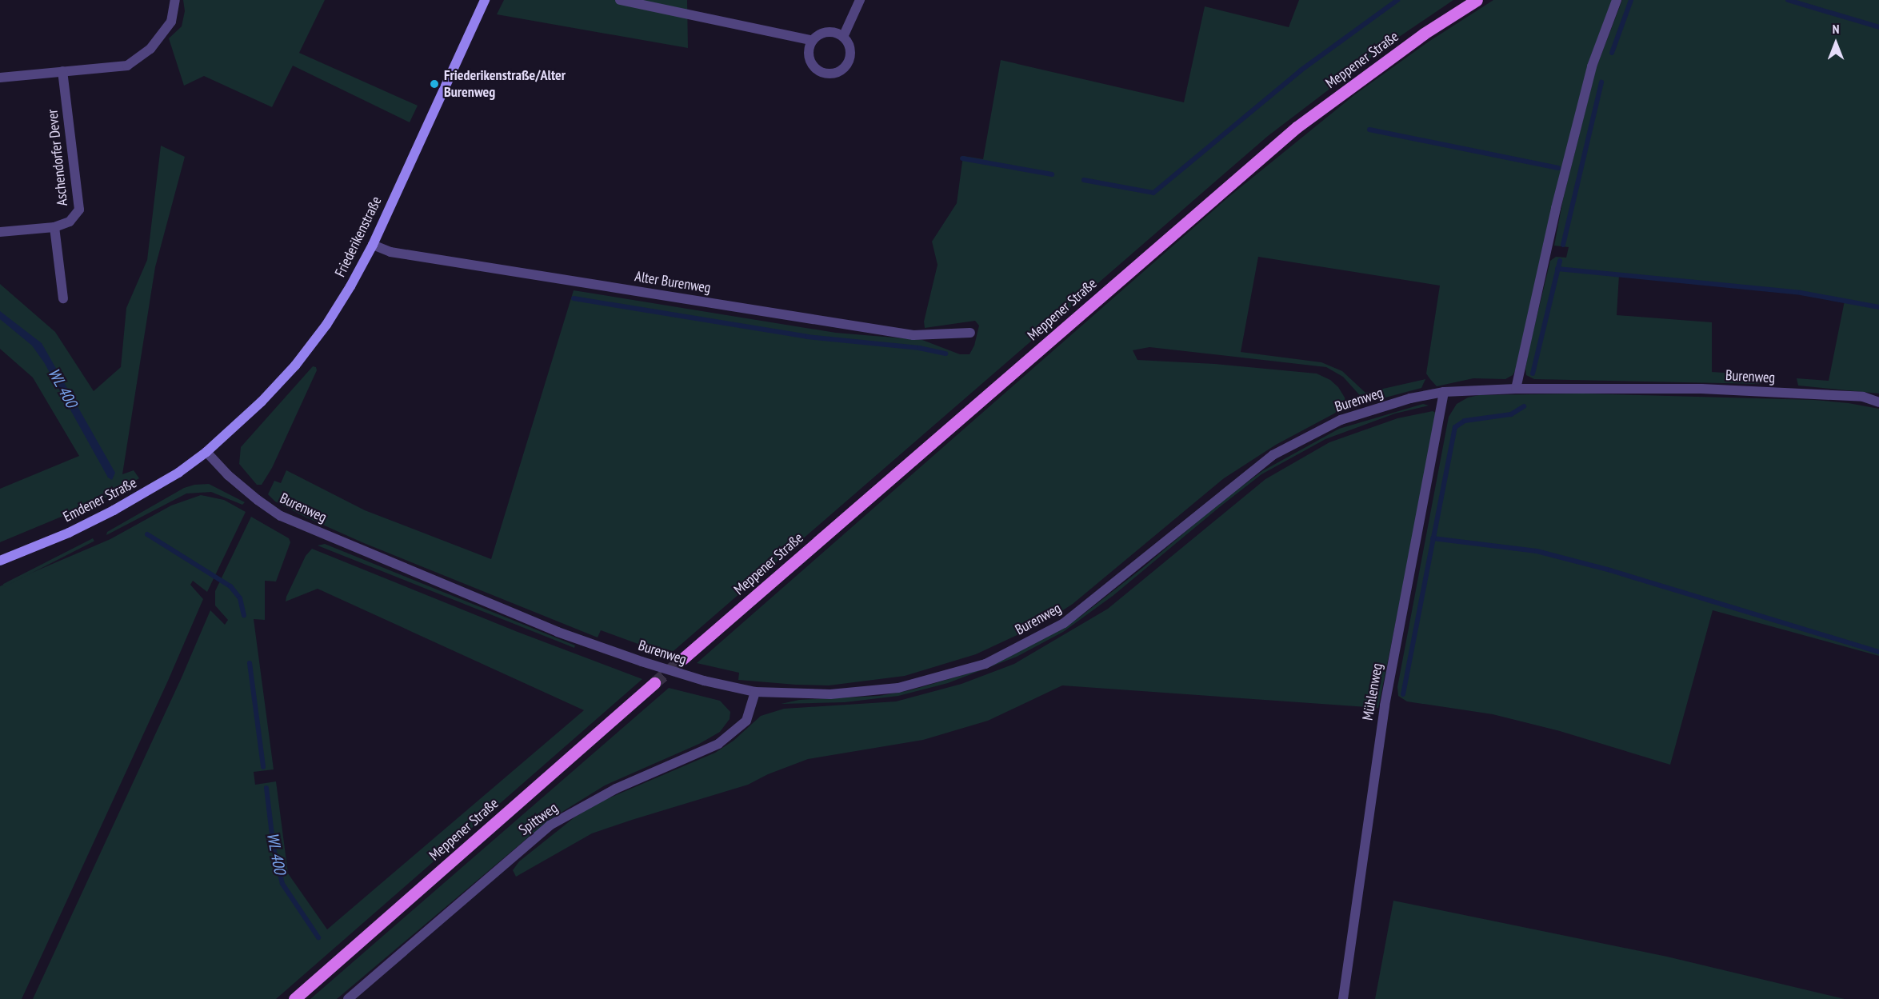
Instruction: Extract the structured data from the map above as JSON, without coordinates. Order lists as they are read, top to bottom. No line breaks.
{"streets":{"main road":["Meppener Straße"],"street":["Aschendorfer Dever","Friederikenstraße","Alter Burenweg","Burenweg","Emdener Straße","Mühlenweg","Spittweg"]},"crossings":[["Friederikenstraße","Alter Burenweg"],["Friederikenstraße","Burenweg"],["Friederikenstraße","Emdener Straße"],["Burenweg","Emdener Straße"],["Burenweg","Mühlenweg"],["Burenweg","Spittweg"]],"water":["WL 400"],"places":["Friederikenstraße/Alter Burenweg"],"north":"top"}
